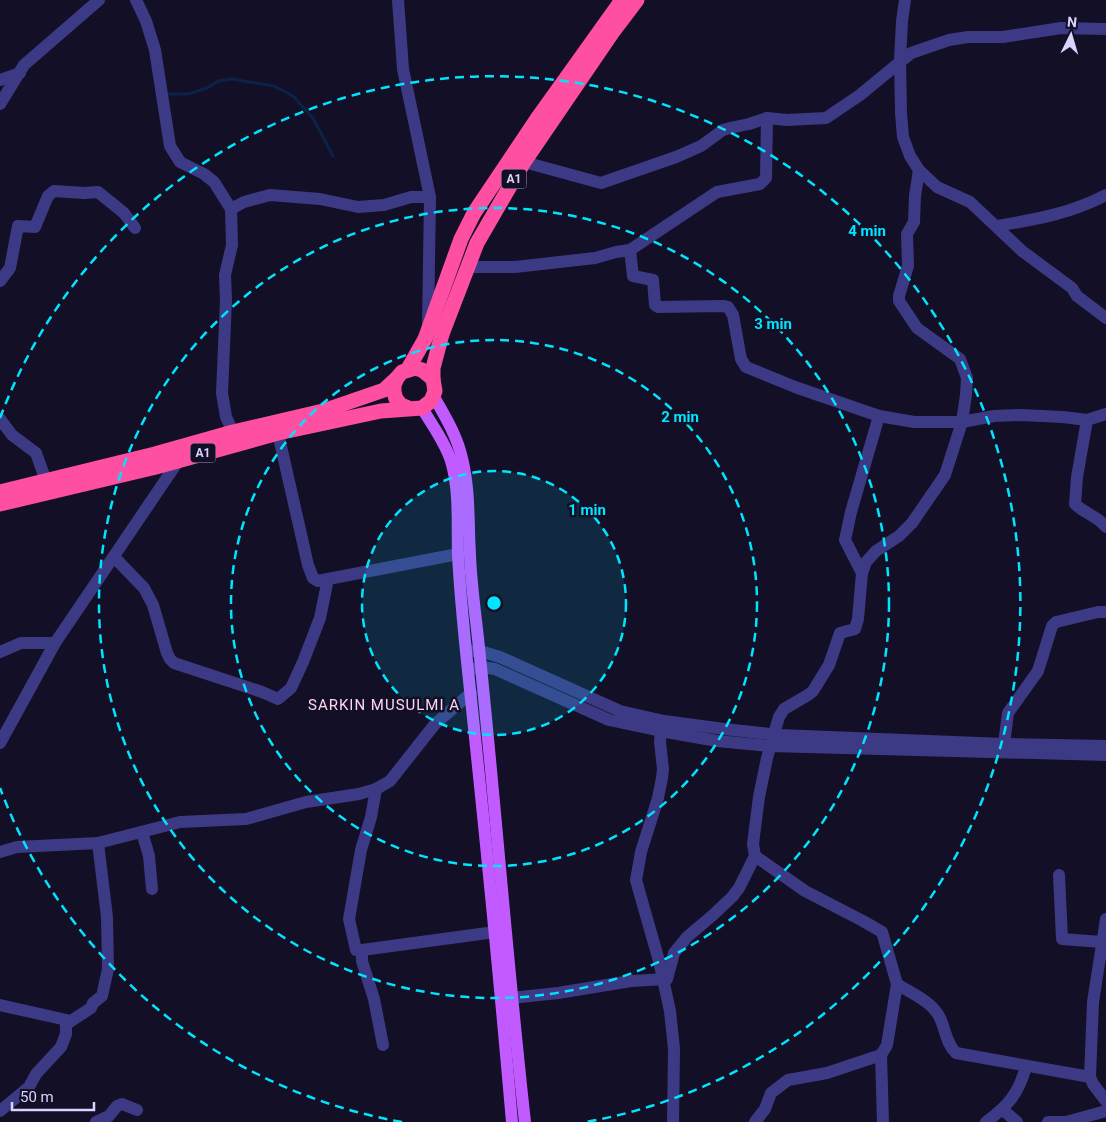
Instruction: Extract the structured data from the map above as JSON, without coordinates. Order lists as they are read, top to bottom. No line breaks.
{"streets":{"highway":["A1"]},"districts":["SARKIN MUSULMI A"],"scale_bar":"50 m","north":"top","rings":["4 min","3 min","2 min","1 min"]}
